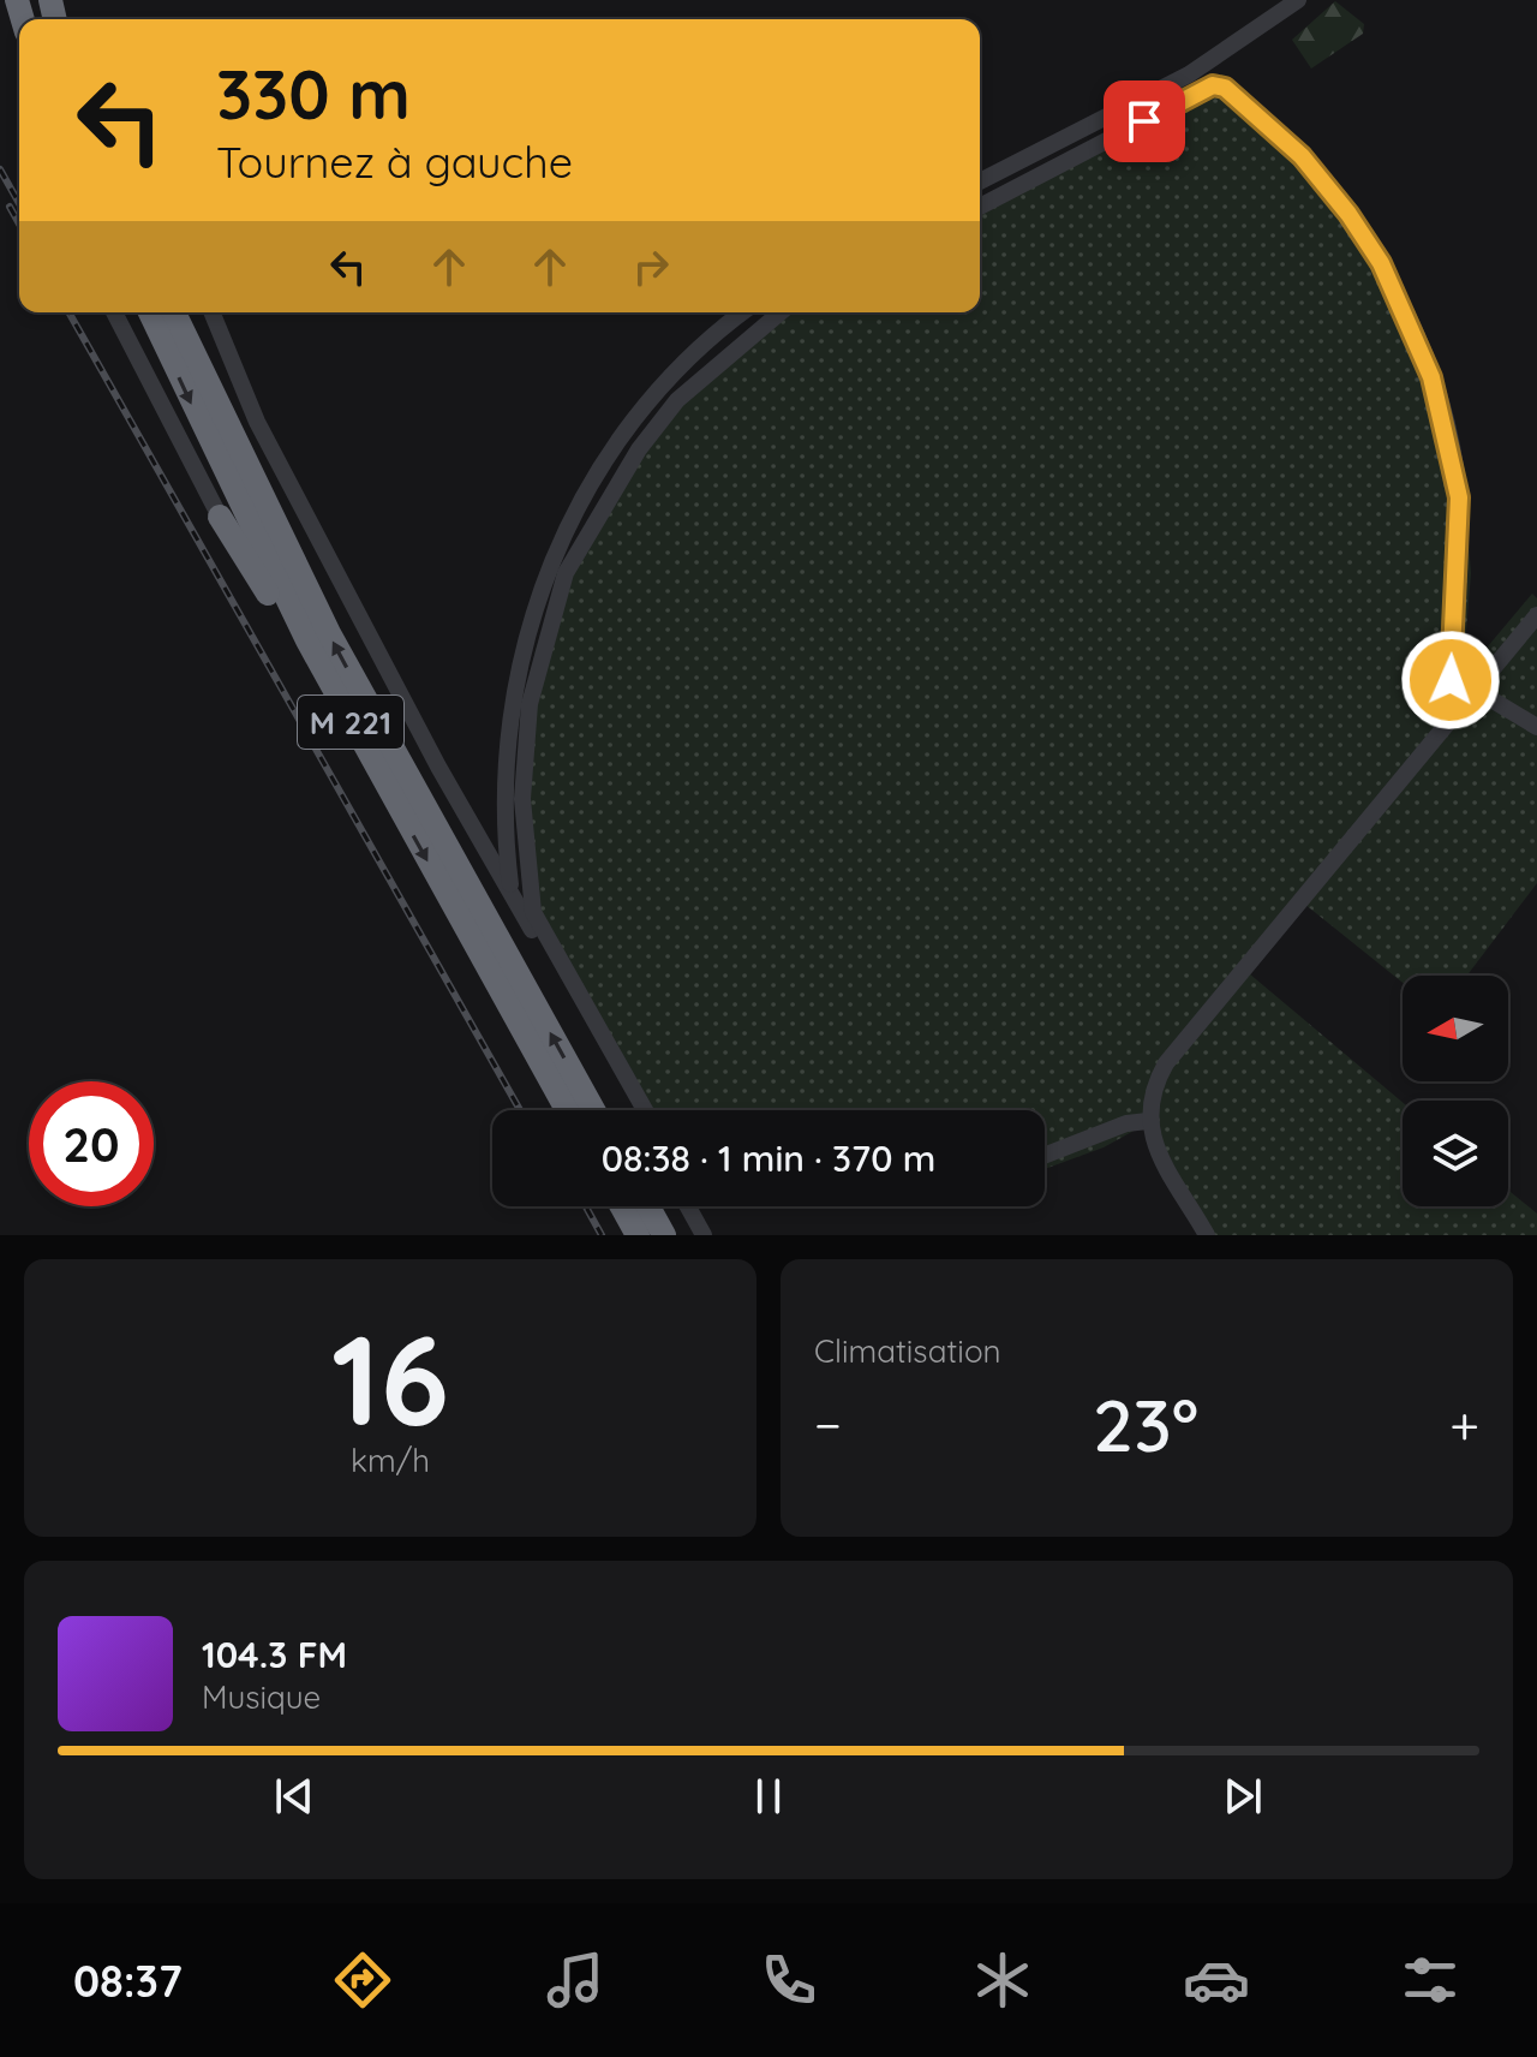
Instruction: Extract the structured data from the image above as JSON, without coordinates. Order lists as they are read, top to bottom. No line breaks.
{"streets":{"highway":["M 221"]},"north":"left","page":{"turn":["330 m","Tournez à gauche"],"limit":"20","trip":"08:38 · 1 min · 370 m","tile":[["16","km/h"],"Climatisation"],"heat":["−","23°","+"],"song":["104.3 FM","Musique"],"tabs":"08:37"}}
